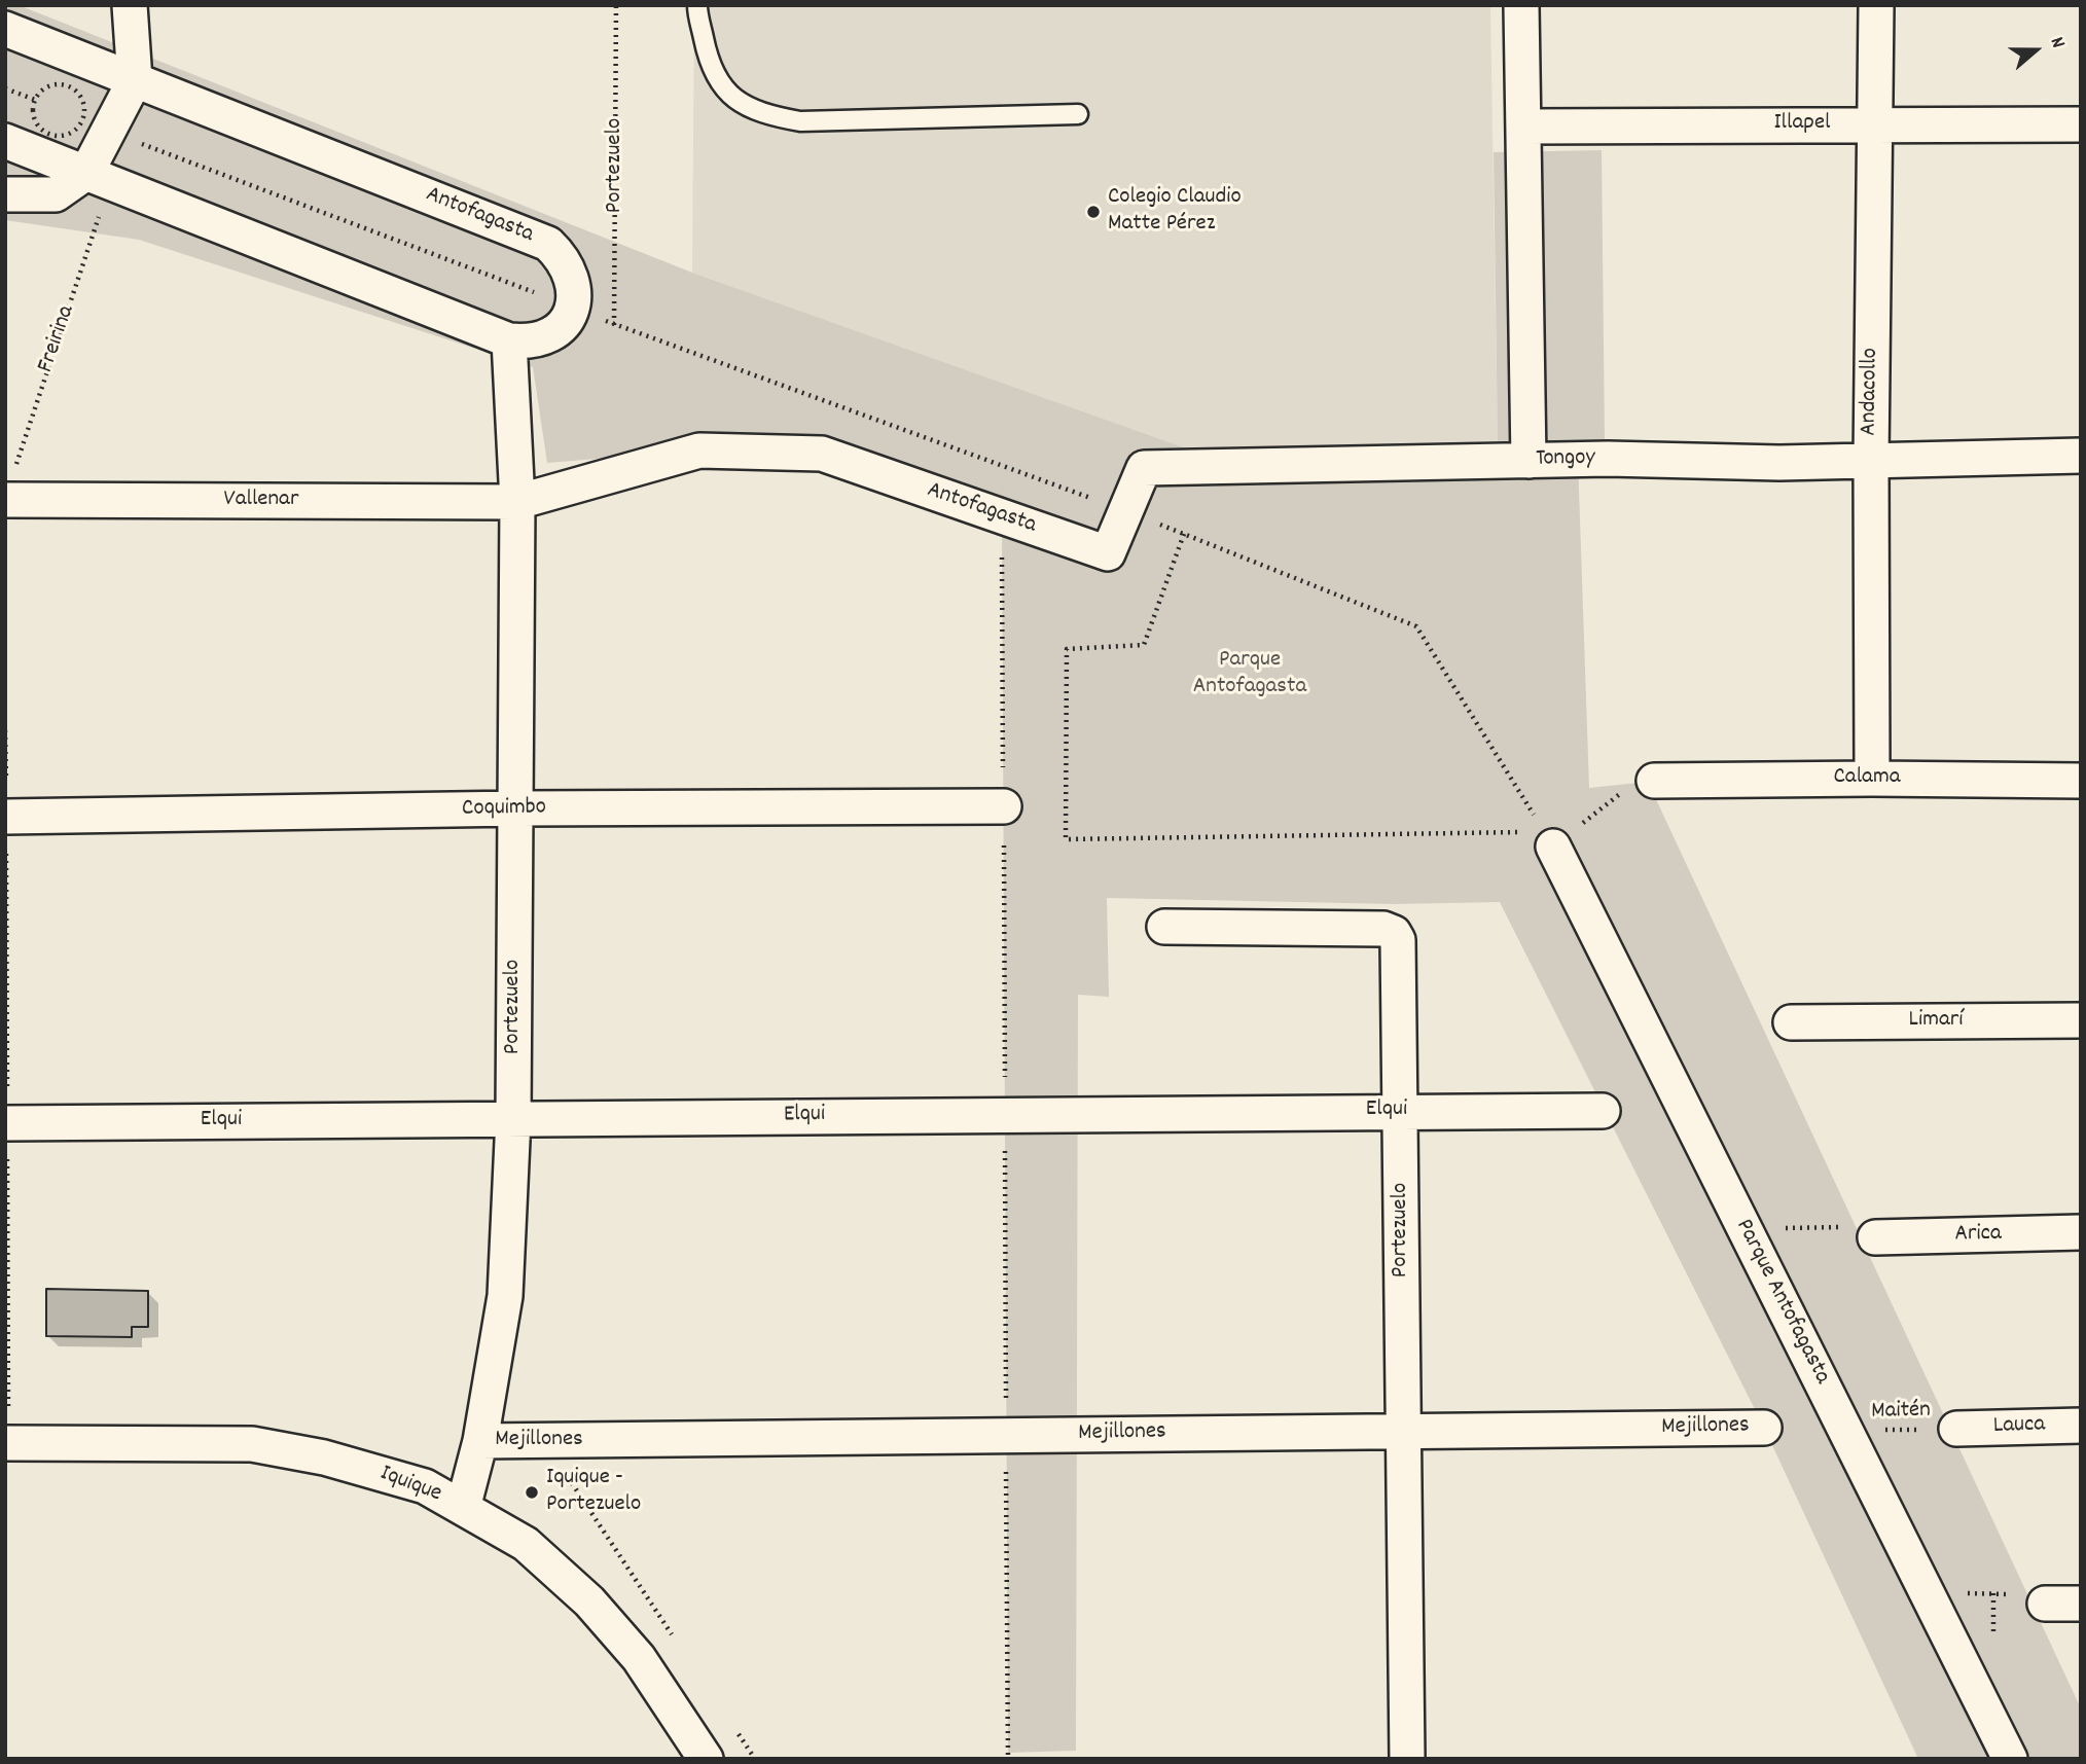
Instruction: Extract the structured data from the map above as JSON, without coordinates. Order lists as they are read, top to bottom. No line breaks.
{"streets":{"street":["Illapel","Portezuelo","Antofagasta","Andacollo","Tongoy","Vallenar","Calama","Coquimbo","Limarí","Elqui","Arica","Parque Antofagasta","Lauca","Mejillones","Iquique"],"path":["Freirina","Maitén"]},"crossings":[["Illapel","Andacollo"],["Portezuelo","Antofagasta"],["Portezuelo","Vallenar"],["Portezuelo","Coquimbo"],["Portezuelo","Elqui"],["Portezuelo","Mejillones"],["Portezuelo","Iquique"],["Antofagasta","Freirina"],["Antofagasta","Tongoy"],["Antofagasta","Vallenar"],["Freirina","Vallenar"],["Andacollo","Tongoy"],["Andacollo","Calama"],["Parque Antofagasta","Maitén"],["Maitén","Lauca"]],"parks":["Parque Antofagasta"],"places":["Colegio Claudio Matte Pérez","Iquique - Portezuelo"],"north":"right"}
